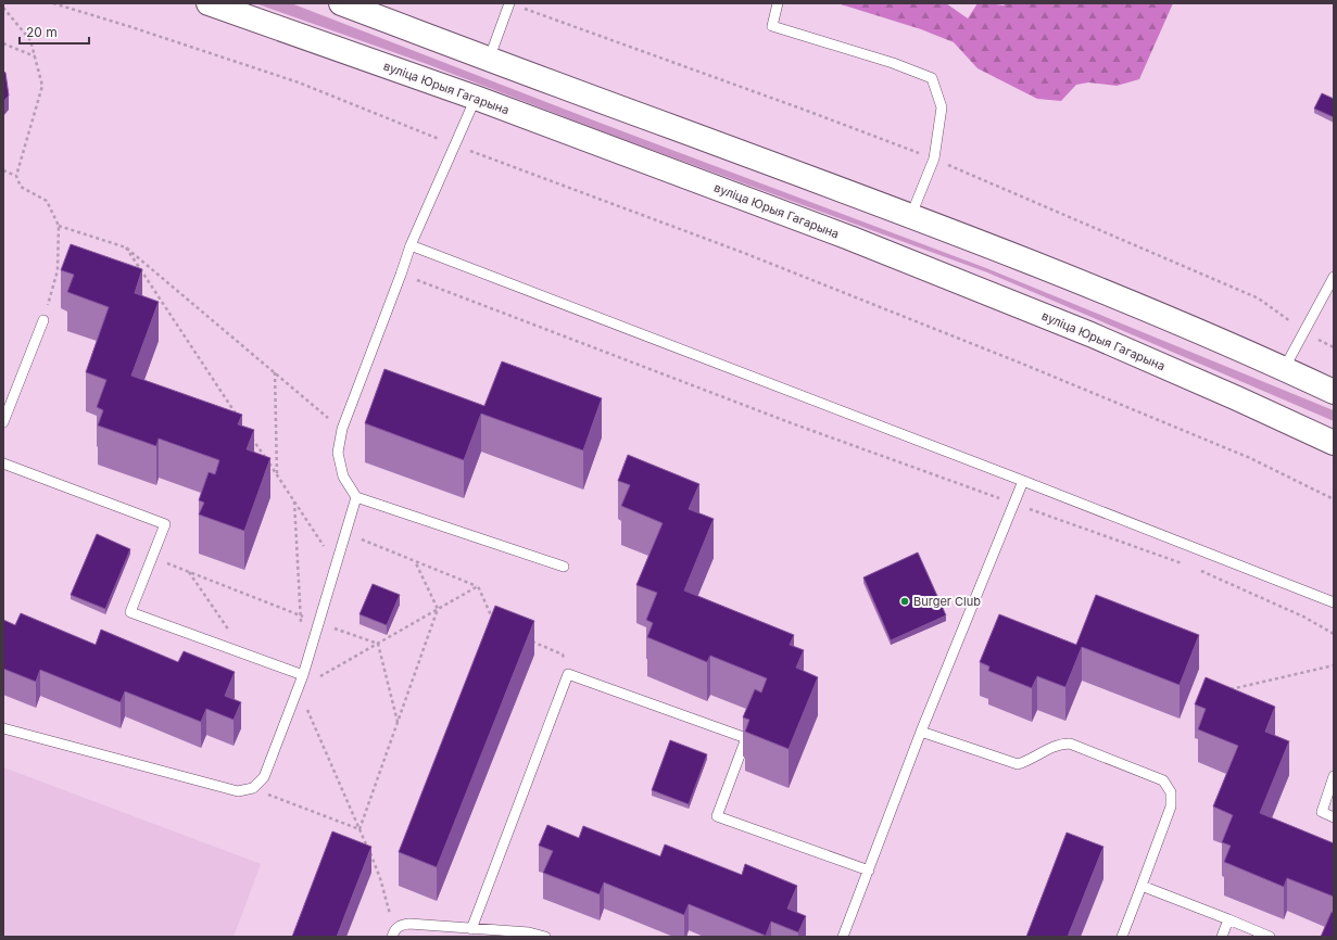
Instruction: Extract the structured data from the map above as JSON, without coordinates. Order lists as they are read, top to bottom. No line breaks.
{"streets":{"main road":["вуліца Юрыя Гагарына"]},"places":["Burger Club"],"scale_bar":"20 m"}
